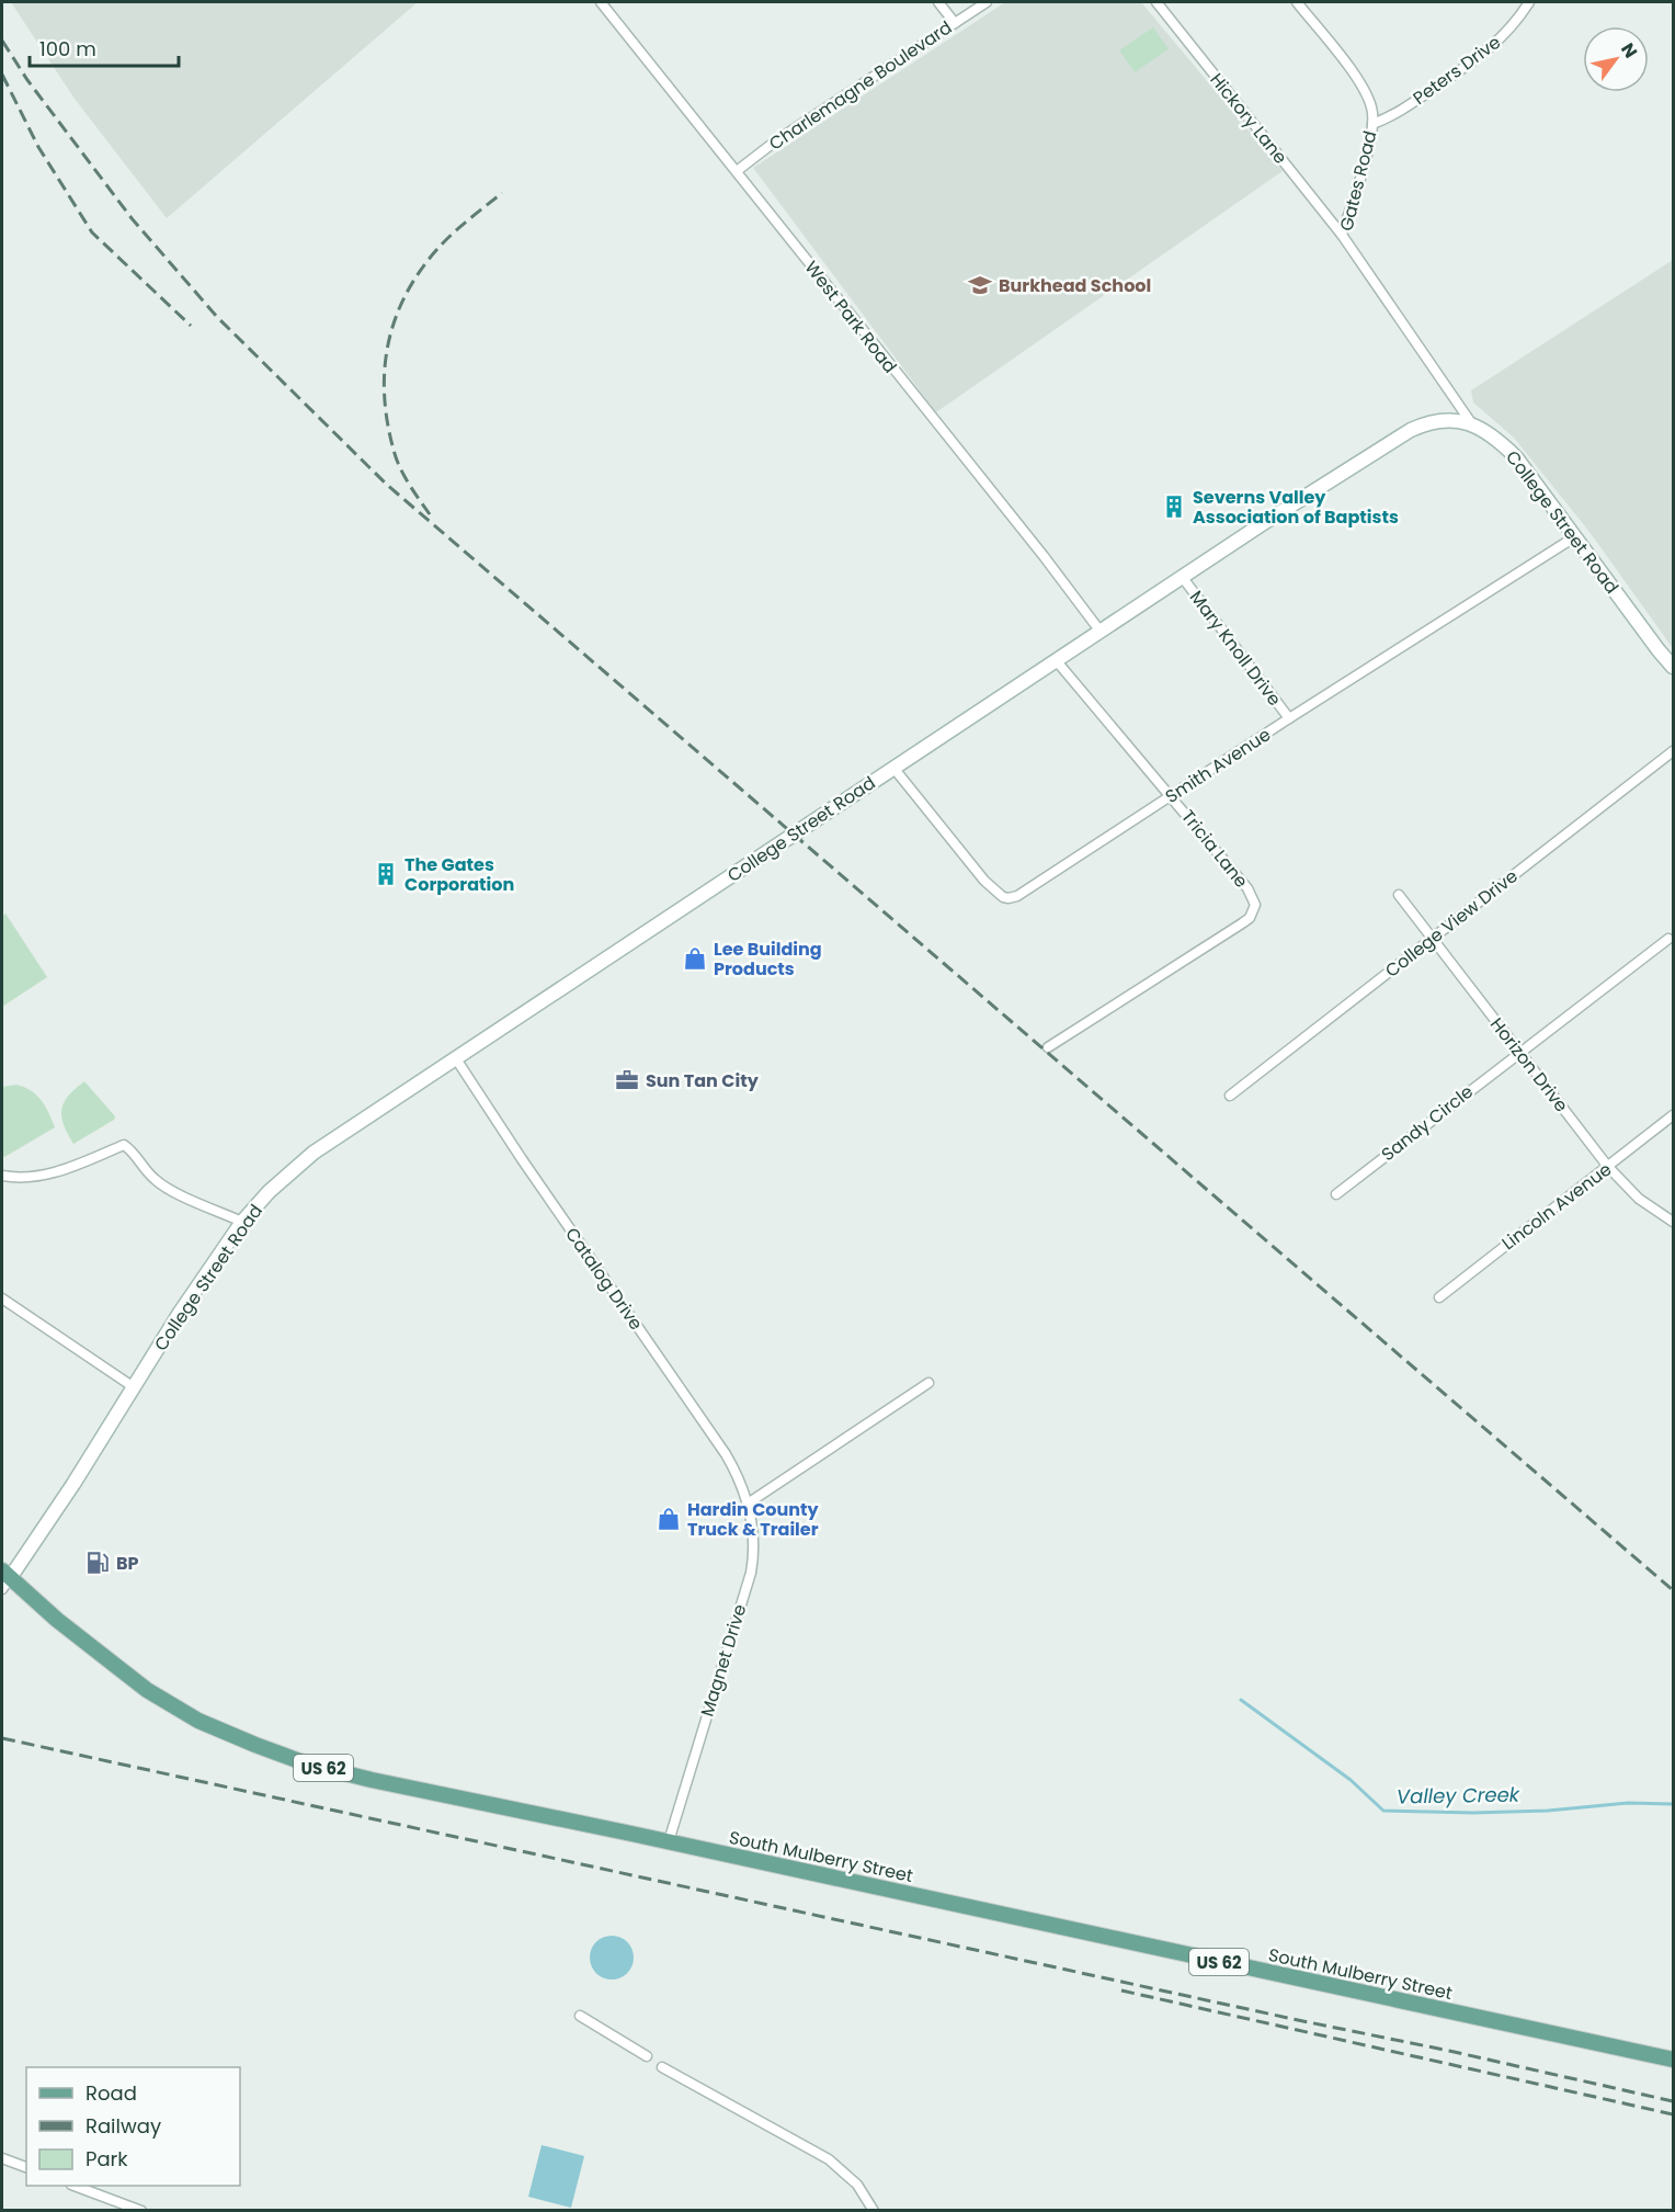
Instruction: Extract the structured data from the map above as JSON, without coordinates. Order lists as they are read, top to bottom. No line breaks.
{"streets":{"main road":["US 62","South Mulberry Street"],"street":["Peters Drive","Charlemagne Boulevard","Hickory Lane","Gates Road","West Park Road","College Street Road","Mary Knoll Drive","Smith Avenue","Tricia Lane","College View Drive","Horizon Drive","Sandy Circle","Lincoln Avenue","Catalog Drive","Magnet Drive"]},"crossings":[["Peters Drive","Gates Road"],["Charlemagne Boulevard","West Park Road"],["Hickory Lane","Gates Road"],["Gates Road","College Street Road"],["West Park Road","College Street Road"],["College Street Road","Mary Knoll Drive"],["College Street Road","Smith Avenue"],["College Street Road","Tricia Lane"],["College Street Road","Catalog Drive"],["College Street Road","South Mulberry Street"],["Mary Knoll Drive","Smith Avenue"],["Smith Avenue","Tricia Lane"],["College View Drive","Horizon Drive"],["Horizon Drive","Sandy Circle"],["Horizon Drive","Lincoln Avenue"],["Catalog Drive","Magnet Drive"],["Magnet Drive","South Mulberry Street"]],"water":["Valley Creek"],"places":{"school or university":["Burkhead School"],"building":["Severns Valley Association of Baptists","The Gates Corporation"],"shop":["Lee Building Products","Hardin County Truck & Trailer"],"office":["Sun Tan City"],"fuel station":["BP"]},"legend":["Road","Railway","Park"],"scale_bar":"100 m","north":"top right"}
